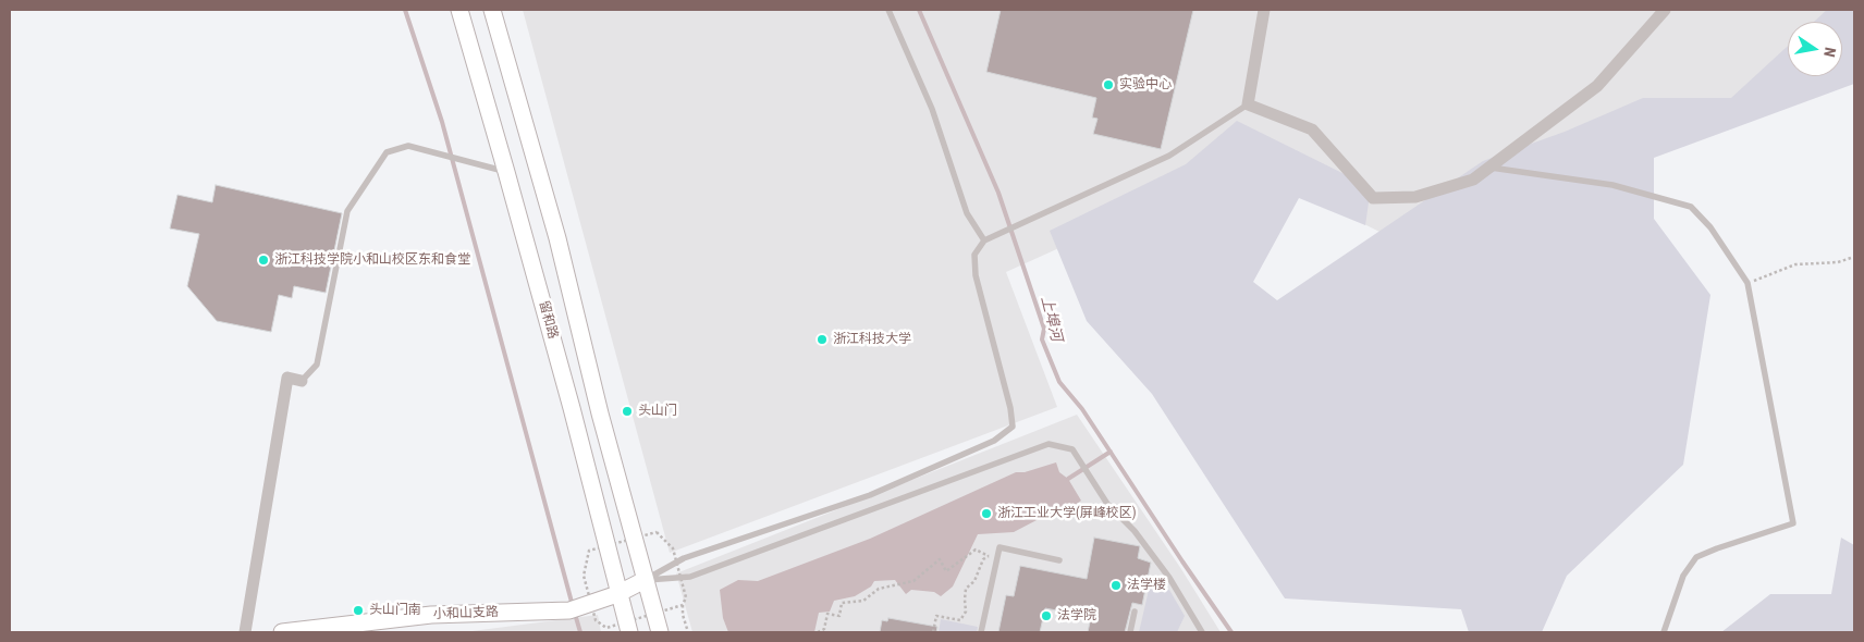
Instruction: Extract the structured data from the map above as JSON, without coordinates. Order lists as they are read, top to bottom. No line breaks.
{"streets":{"main road":["留和路","小和山支路"]},"crossings":[["留和路","小和山支路"]],"water":["上埠河"],"places":["实验中心","浙江科技学院小和山校区东和食堂","浙江科技大学","头山门","浙江工业大学(屏峰校区)","法学楼","头山门南","法学院"],"north":"right"}
